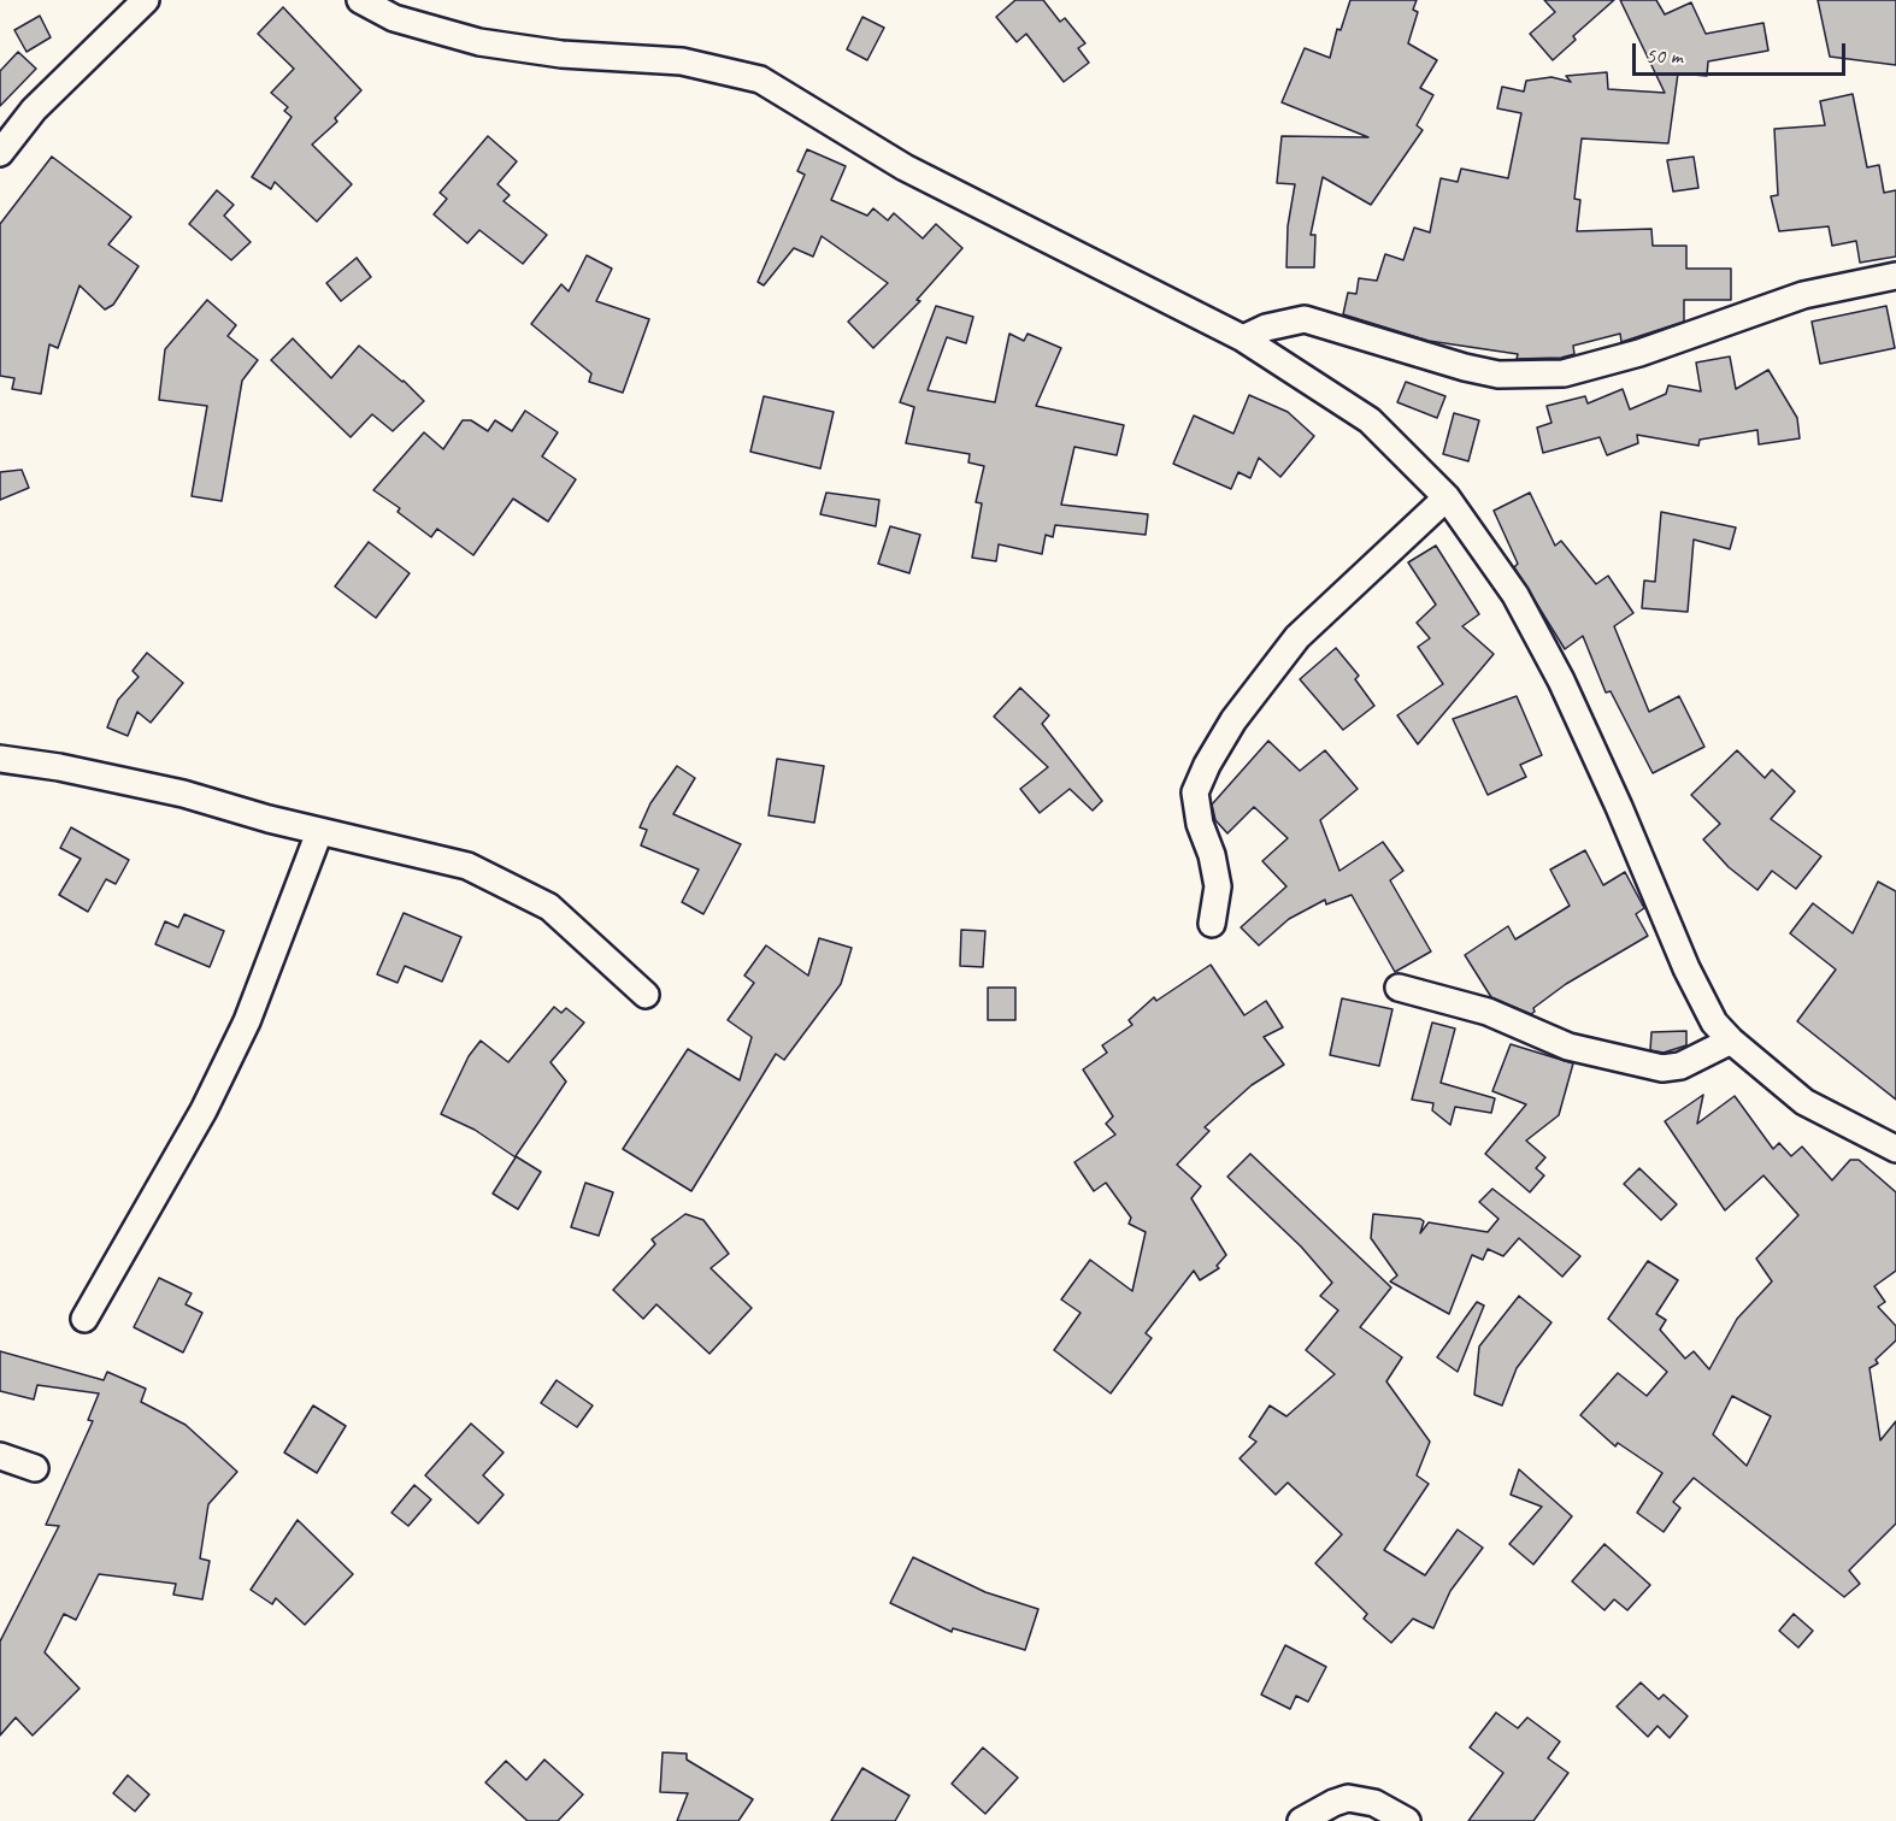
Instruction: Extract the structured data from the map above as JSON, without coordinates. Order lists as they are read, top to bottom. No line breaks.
{"scale_bar":"50 m"}
